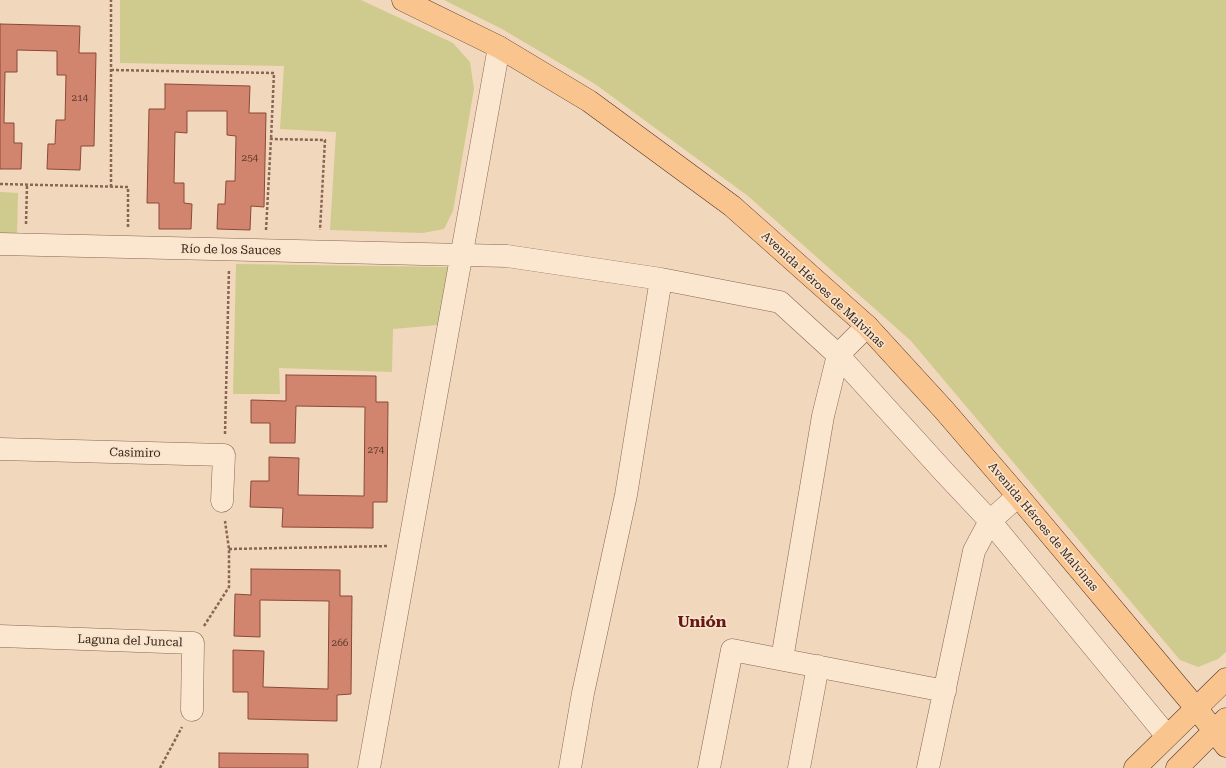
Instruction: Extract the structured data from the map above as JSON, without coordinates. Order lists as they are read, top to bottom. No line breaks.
{"streets":{"main road":["Avenida Héroes de Malvinas"],"street":["Río de los Sauces","Casimiro","Laguna del Juncal"]},"districts":["Unión"],"house_numbers":["214","254","274","266"]}
